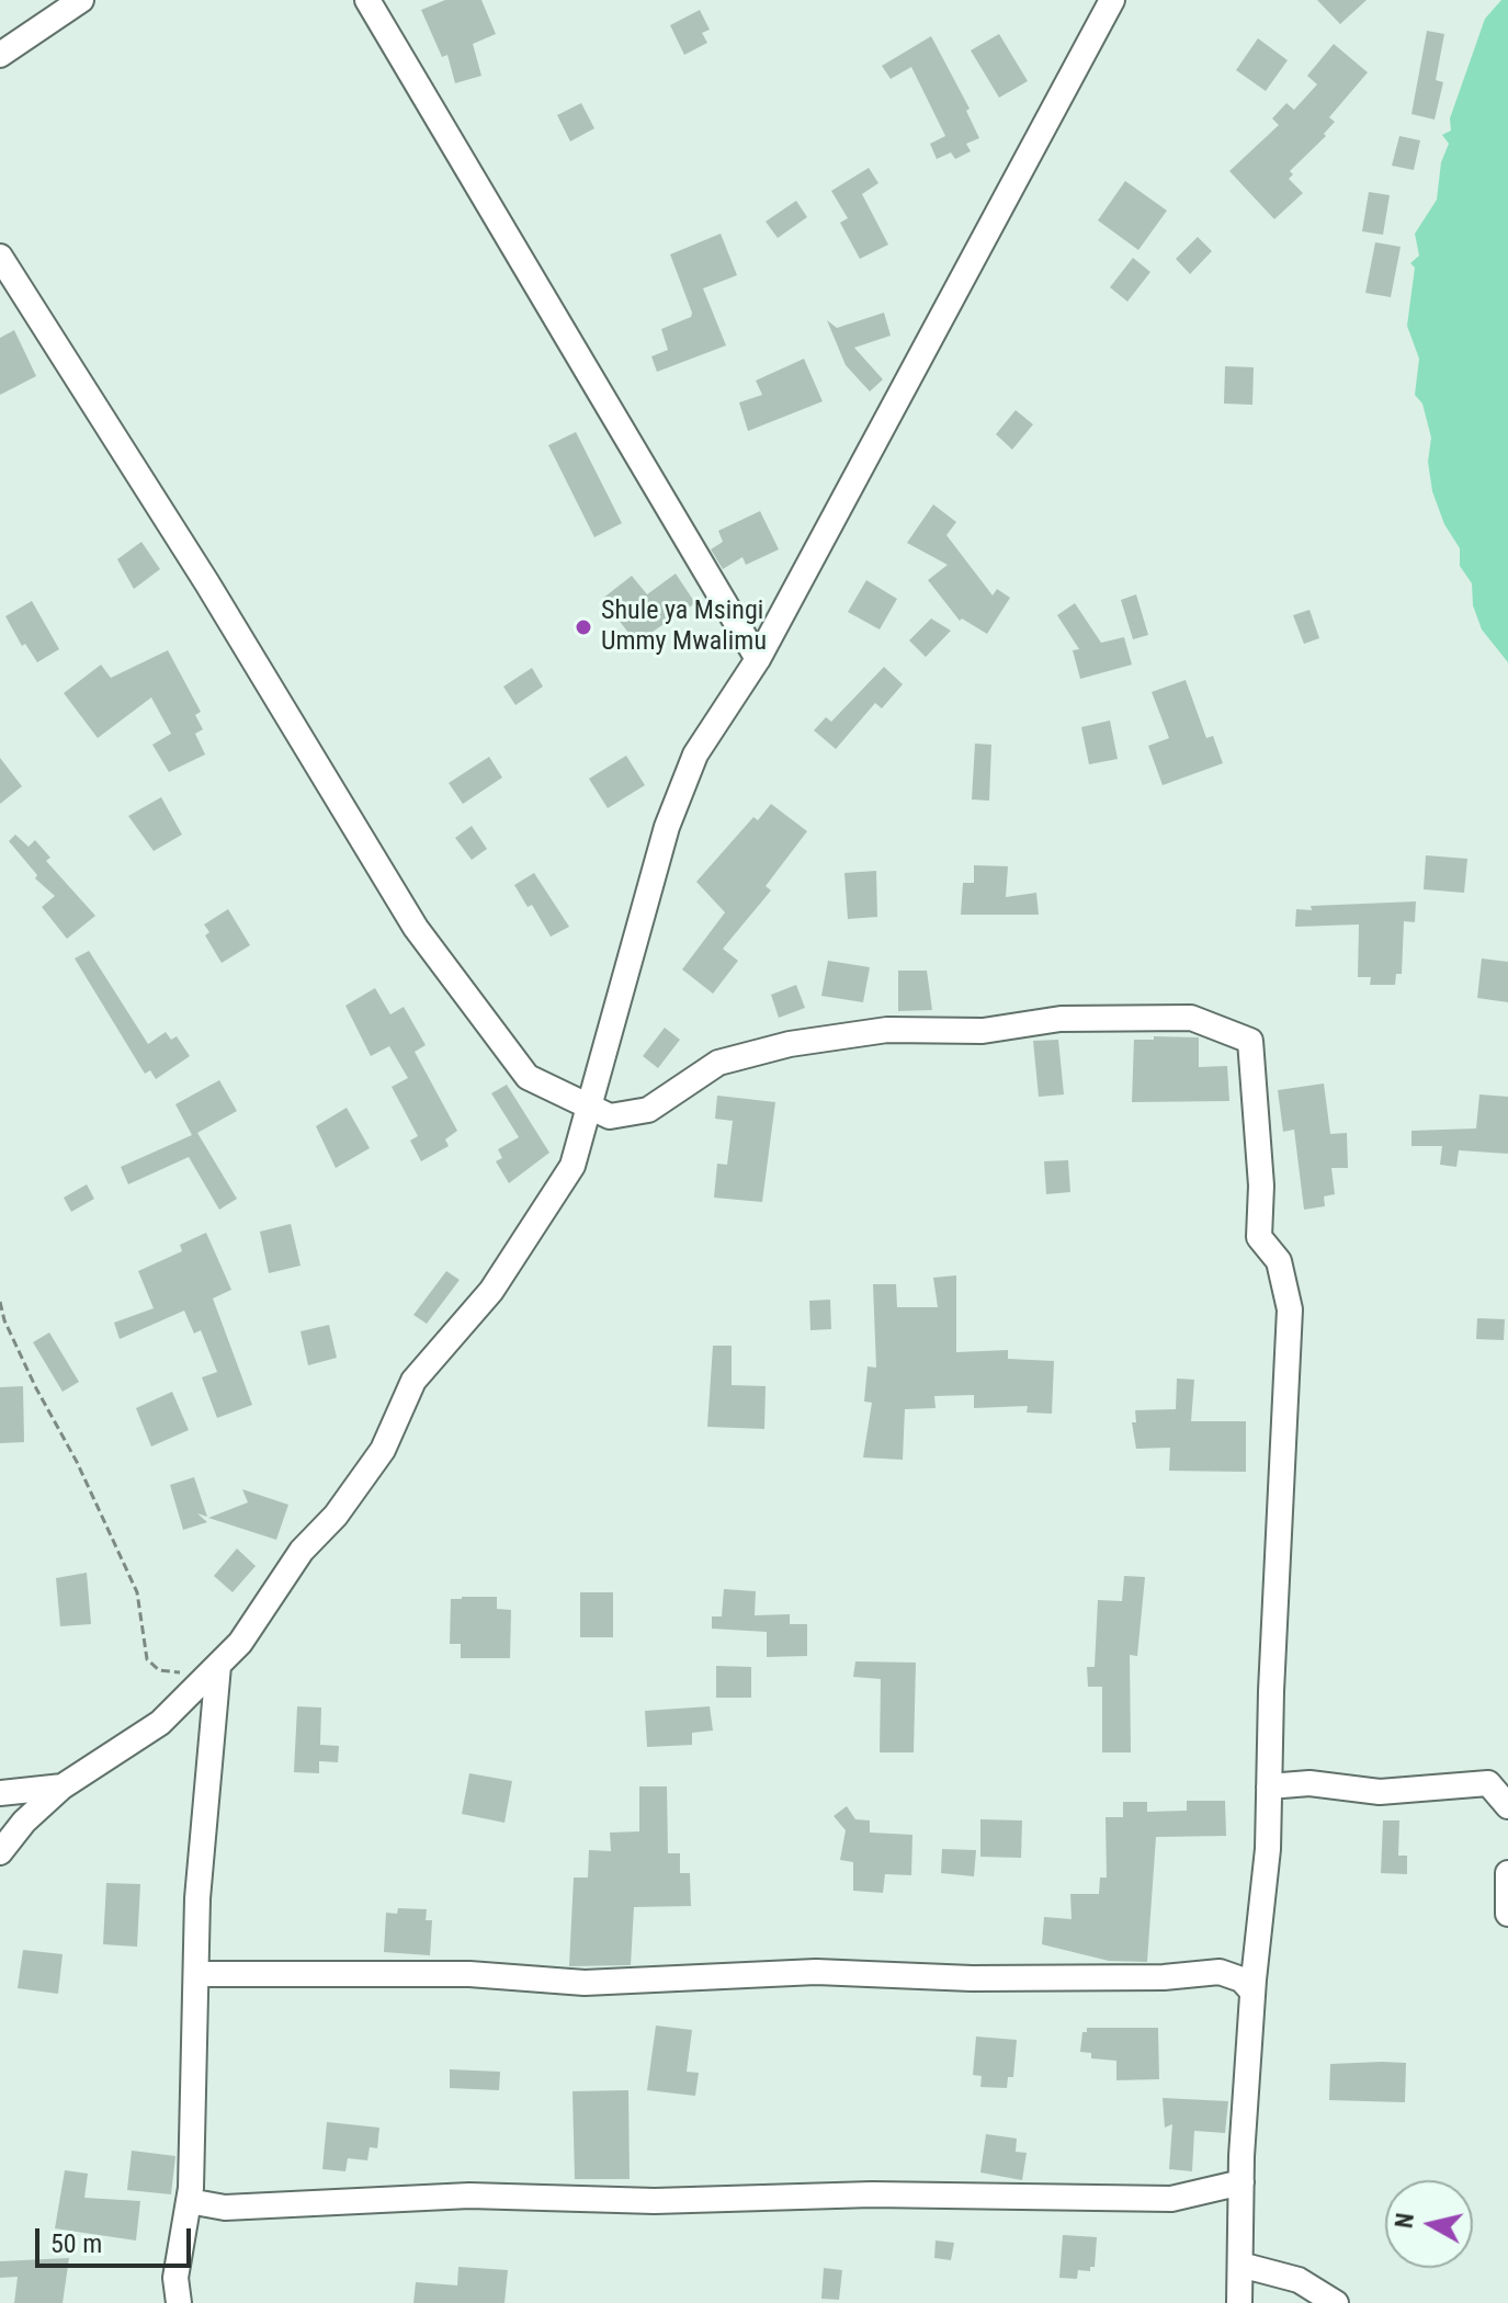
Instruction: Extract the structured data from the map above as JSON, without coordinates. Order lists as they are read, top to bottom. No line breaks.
{"places":["Shule ya Msingi Ummy Mwalimu"],"scale_bar":"50 m","north":"left"}
